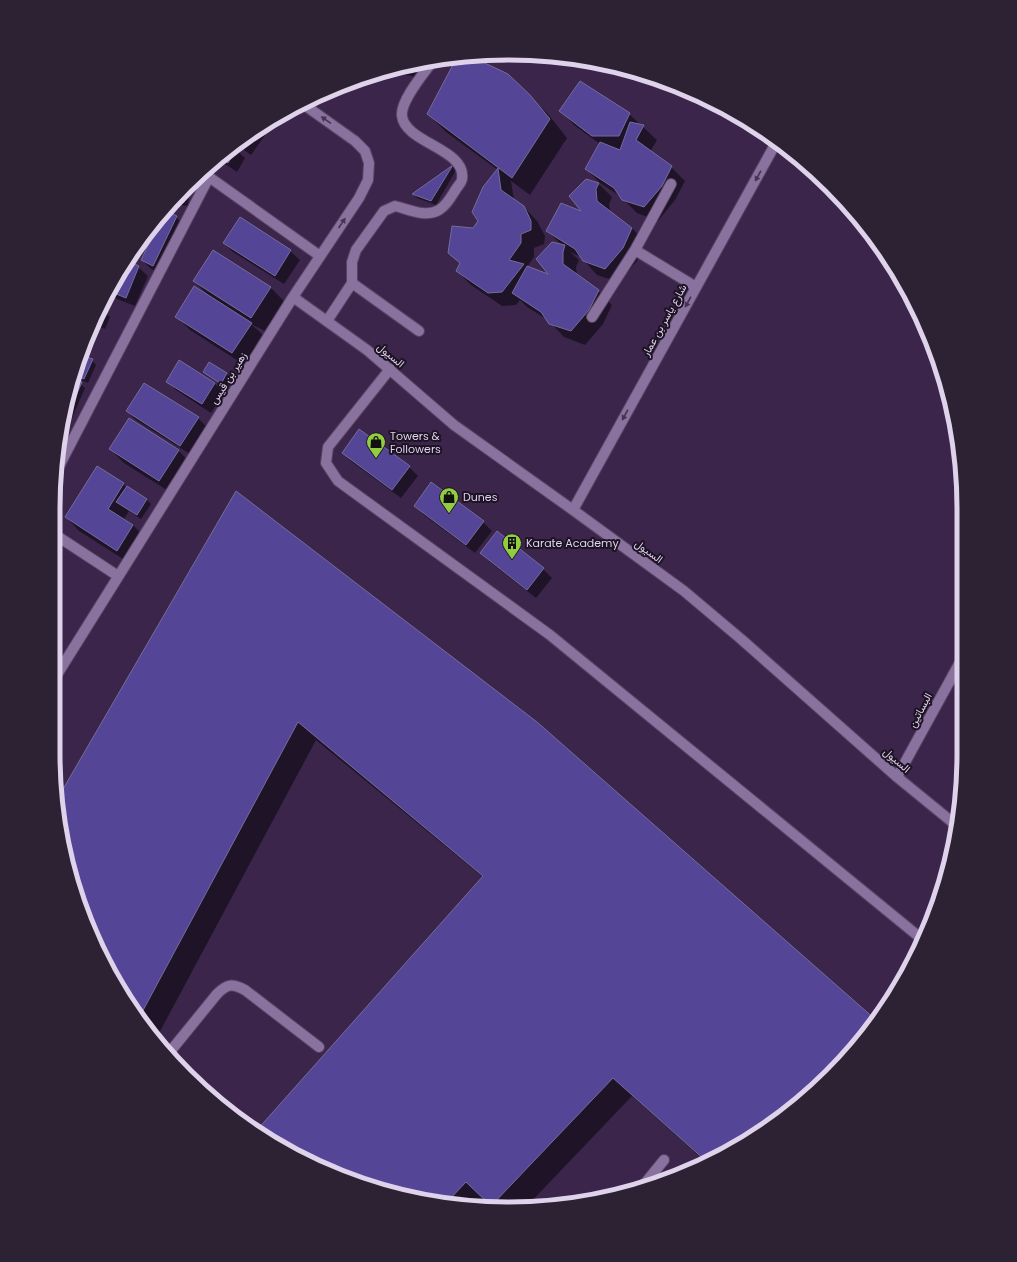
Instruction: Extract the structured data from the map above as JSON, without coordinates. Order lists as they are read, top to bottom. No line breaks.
{"streets":{"street":["شارع ياسر بن عمار","السيول","زهير بن قيس","البساتين"]},"crossings":[["شارع ياسر بن عمار","السيول"],["السيول","زهير بن قيس"],["السيول","البساتين"]],"places":{"shop":["Towers & Followers","Dunes"],"building":["Karate Academy"]}}
